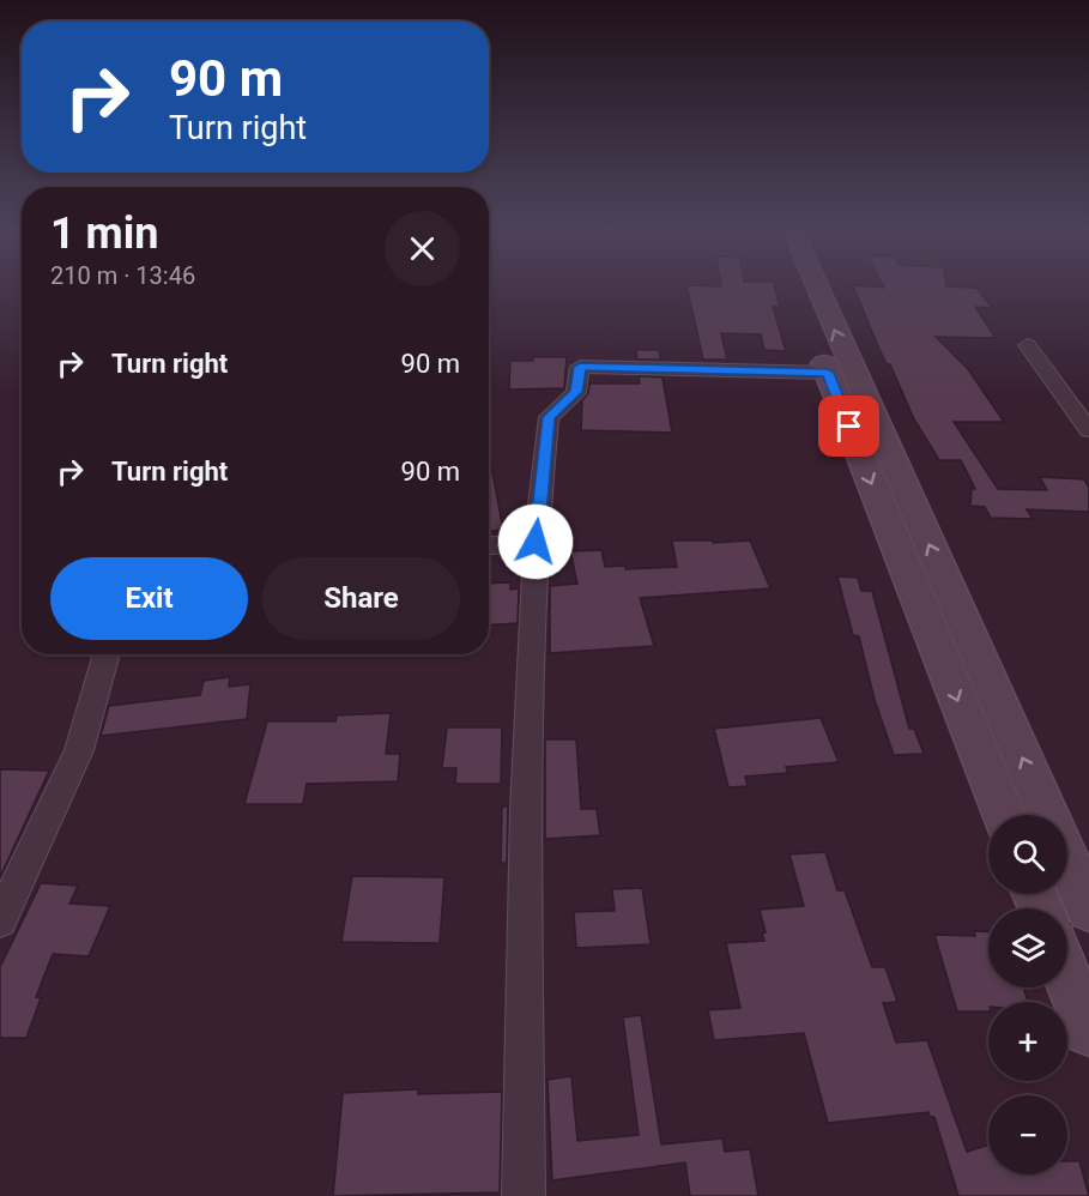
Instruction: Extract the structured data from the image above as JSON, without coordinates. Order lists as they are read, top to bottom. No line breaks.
{"page":{"turn":["90 m","Turn right"],"heading":["1 min","210 m · 13:46"],"list":[{"name":"Turn right","value":"90 m"},{"name":"Turn right","value":"90 m"}],"buttons":["Exit","Share"],"map_buttons":["+","−"]}}
